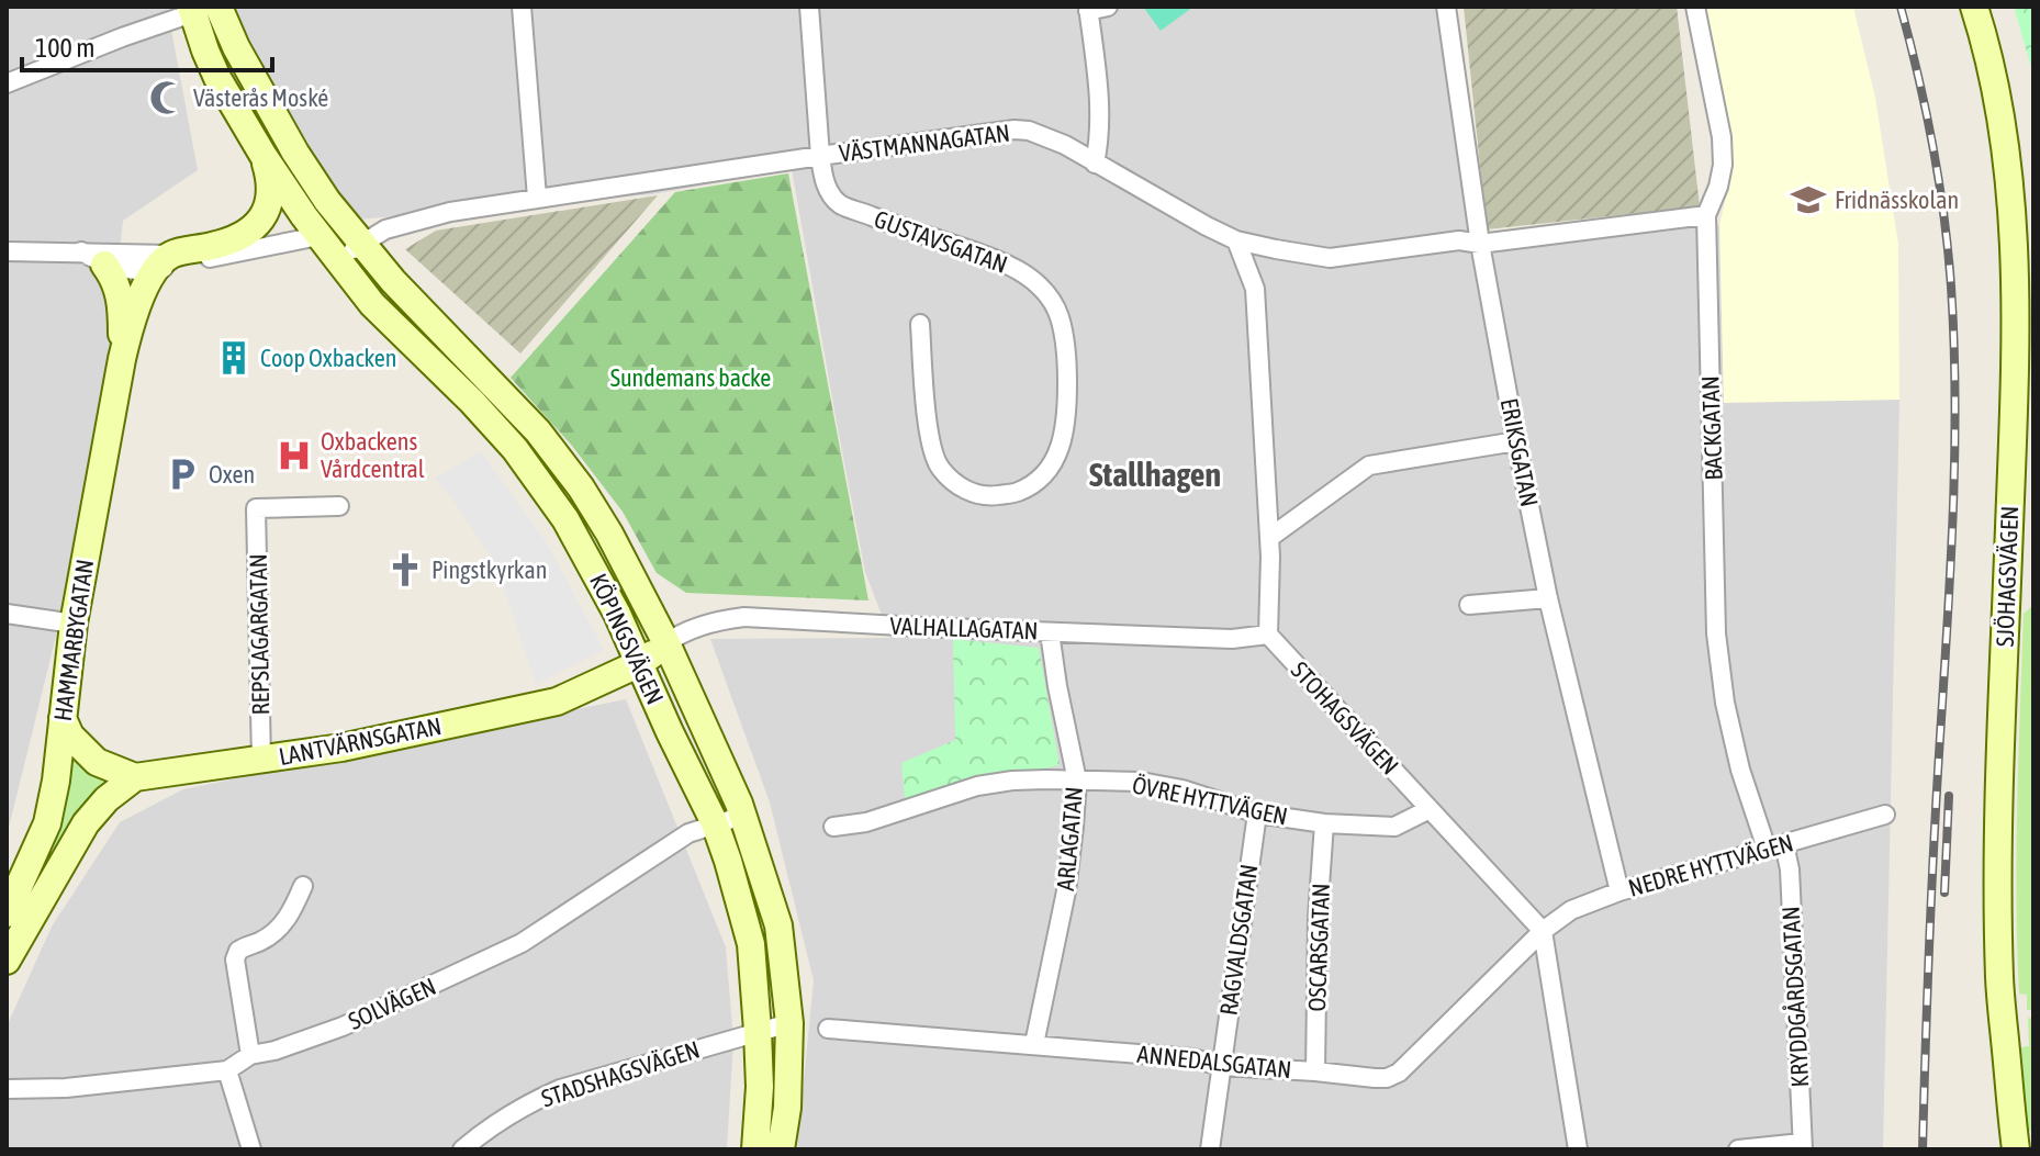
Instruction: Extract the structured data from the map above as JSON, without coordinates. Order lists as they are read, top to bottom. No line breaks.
{"streets":{"main road":["SJÖHAGSVÄGEN","KÖPINGSVÄGEN","HAMMARBYGATAN","LANTVÄRNSGATAN"],"street":["VÄSTMANNAGATAN","GUSTAVSGATAN","BACKGATAN","ERIKSGATAN","VALHALLAGATAN","REPSLAGARGATAN","STOHAGSVÄGEN","ÖVRE HYTTVÄGEN","ARLAGATAN","NEDRE HYTTVÄGEN","RAGVALDSGATAN","OSCARSGATAN","KRYDDGÅRDSGATAN","SOLVÄGEN","ANNEDALSGATAN","STADSHAGSVÄGEN"]},"crossings":[["VÄSTMANNAGATAN","GUSTAVSGATAN"],["VÄSTMANNAGATAN","BACKGATAN"],["VÄSTMANNAGATAN","ERIKSGATAN"],["VÄSTMANNAGATAN","KÖPINGSVÄGEN"],["BACKGATAN","NEDRE HYTTVÄGEN"],["BACKGATAN","KRYDDGÅRDSGATAN"],["ERIKSGATAN","NEDRE HYTTVÄGEN"],["VALHALLAGATAN","KÖPINGSVÄGEN"],["VALHALLAGATAN","STOHAGSVÄGEN"],["VALHALLAGATAN","LANTVÄRNSGATAN"],["VALHALLAGATAN","ARLAGATAN"],["REPSLAGARGATAN","LANTVÄRNSGATAN"],["KÖPINGSVÄGEN","LANTVÄRNSGATAN"],["KÖPINGSVÄGEN","SOLVÄGEN"],["KÖPINGSVÄGEN","STADSHAGSVÄGEN"],["STOHAGSVÄGEN","ÖVRE HYTTVÄGEN"],["STOHAGSVÄGEN","NEDRE HYTTVÄGEN"],["STOHAGSVÄGEN","ANNEDALSGATAN"],["ÖVRE HYTTVÄGEN","ARLAGATAN"],["ÖVRE HYTTVÄGEN","RAGVALDSGATAN"],["ÖVRE HYTTVÄGEN","OSCARSGATAN"],["ARLAGATAN","ANNEDALSGATAN"],["NEDRE HYTTVÄGEN","KRYDDGÅRDSGATAN"],["NEDRE HYTTVÄGEN","ANNEDALSGATAN"],["RAGVALDSGATAN","ANNEDALSGATAN"],["OSCARSGATAN","ANNEDALSGATAN"]],"districts":["Stallhagen"],"parks":["Sundemans backe"],"places":{"mosque":["Västerås Moské"],"school or university":["Fridnässkolan"],"building":["Coop Oxbacken"],"hospital":["Oxbackens Vårdcentral"],"parking":["Oxen"],"church":["Pingstkyrkan"]},"scale_bar":"100 m"}
